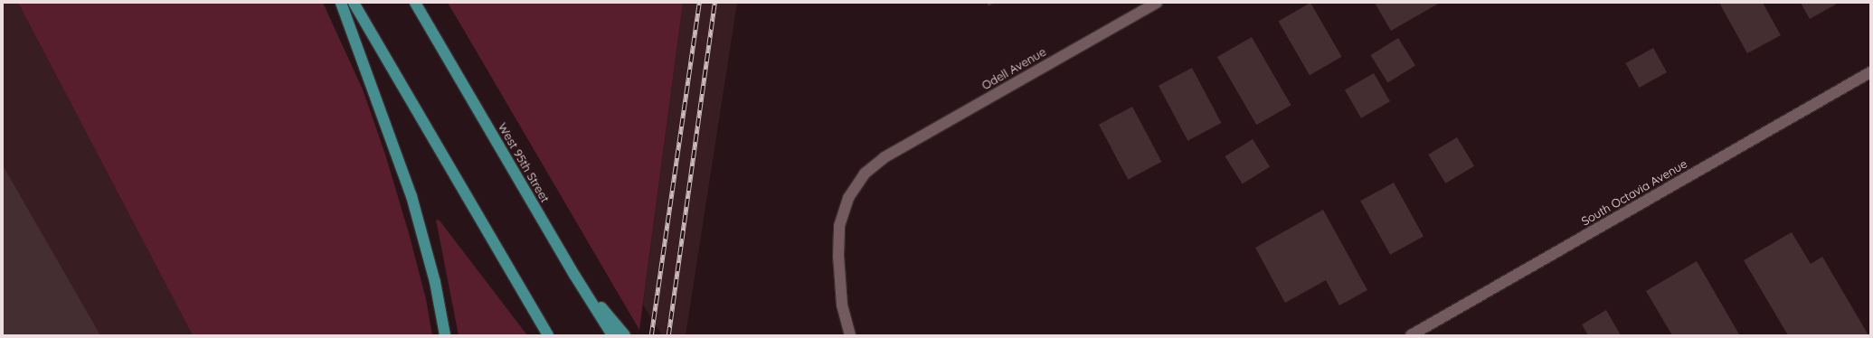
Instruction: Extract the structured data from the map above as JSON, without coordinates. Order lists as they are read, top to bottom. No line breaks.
{"streets":{"main road":["West 95th Street"],"street":["Odell Avenue","South Octavia Avenue"]}}
